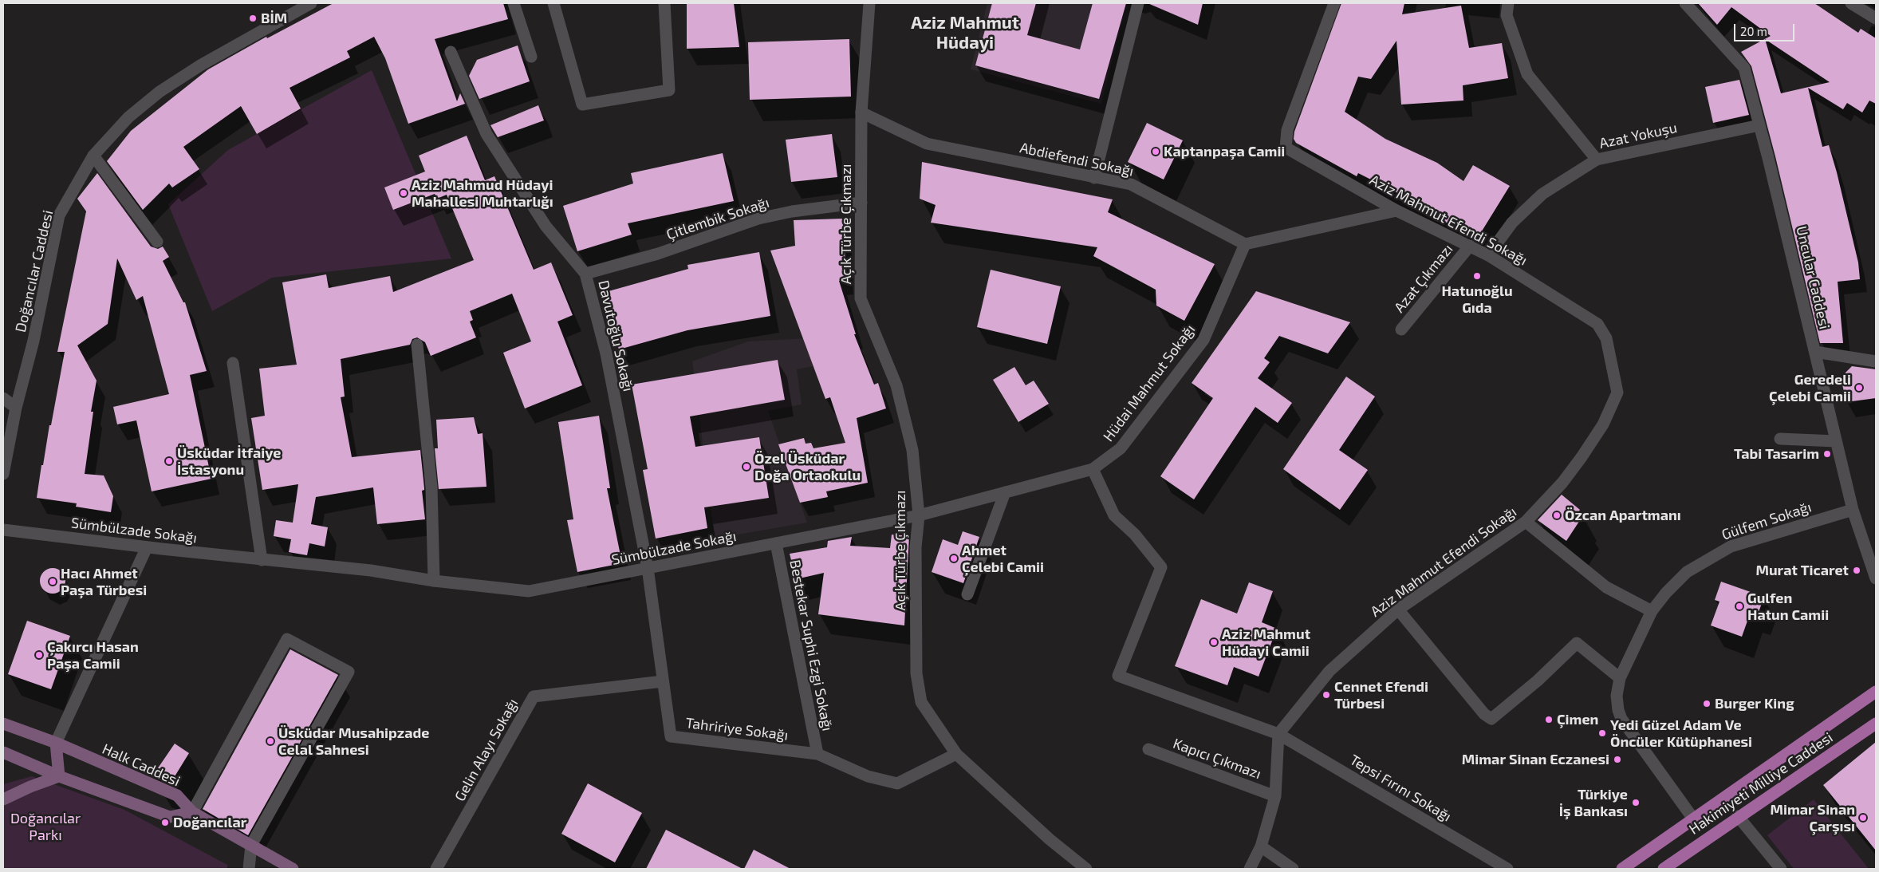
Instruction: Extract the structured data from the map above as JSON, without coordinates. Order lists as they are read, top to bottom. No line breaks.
{"streets":{"main road":["Halk Caddesi","Hakimiyeti Milliye Caddesi"],"street":["Azat Yokuşu","Abdiefendi Sokağı","Çitlembik Sokağı","Aziz Mahmut Efendi Sokağı","Açık Türbe Çıkmazı","Doğancılar Caddesi","Uncular Caddesi","Azat Çıkmazı","Davutoğlu Sokağı","Hüdai Mahmut Sokağı","Gülfem Sokağı","Sümbülzade Sokağı","Bestekar Suphi Ezgi Sokağı","Tahririye Sokağı","Gelin Alayı Sokağı","Kapıcı Çıkmazı","Tepsi Fırını Sokağı"]},"crossings":[["Azat Yokuşu","Aziz Mahmut Efendi Sokağı"],["Azat Yokuşu","Uncular Caddesi"],["Abdiefendi Sokağı","Açık Türbe Çıkmazı"],["Abdiefendi Sokağı","Hüdai Mahmut Sokağı"],["Çitlembik Sokağı","Açık Türbe Çıkmazı"],["Çitlembik Sokağı","Davutoğlu Sokağı"],["Aziz Mahmut Efendi Sokağı","Azat Çıkmazı"],["Aziz Mahmut Efendi Sokağı","Tepsi Fırını Sokağı"],["Açık Türbe Çıkmazı","Hüdai Mahmut Sokağı"],["Açık Türbe Çıkmazı","Sümbülzade Sokağı"],["Açık Türbe Çıkmazı","Tahririye Sokağı"],["Uncular Caddesi","Gülfem Sokağı"],["Davutoğlu Sokağı","Sümbülzade Sokağı"],["Davutoğlu Sokağı","Tahririye Sokağı"],["Hüdai Mahmut Sokağı","Sümbülzade Sokağı"],["Hüdai Mahmut Sokağı","Tepsi Fırını Sokağı"],["Gülfem Sokağı","Hakimiyeti Milliye Caddesi"],["Sümbülzade Sokağı","Bestekar Suphi Ezgi Sokağı"],["Sümbülzade Sokağı","Tahririye Sokağı"],["Bestekar Suphi Ezgi Sokağı","Tahririye Sokağı"],["Tahririye Sokağı","Gelin Alayı Sokağı"]],"districts":["Aziz Mahmut Hüdayi"],"parks":["Doğancılar Parkı"],"places":["BİM","Kaptanpaşa Camii","Aziz Mahmud Hüdayi Mahallesi Muhtarlığı","Hatunoğlu Gıda","Geredeli Çelebi Camii","Tabi Tasarim","Üsküdar İtfaiye İstasyonu","Özel Üsküdar Doğa Ortaokulu","Özcan Apartmanı","Ahmet Çelebi Camii","Murat Ticaret","Hacı Ahmet Paşa Türbesi","Gulfen Hatun Camii","Aziz Mahmut Hüdayi Camii","Çakırcı Hasan Paşa Camii","Cennet Efendi Türbesi","Burger King","Çimen","Yedi Güzel Adam Ve Öncüler Kütüphanesi","Üsküdar Musahipzade Celal Sahnesi","Mimar Sinan Eczanesi","Türkiye İş Bankası","Mimar Sinan Çarşısı","Doğancılar"],"scale_bar":"20 m"}
